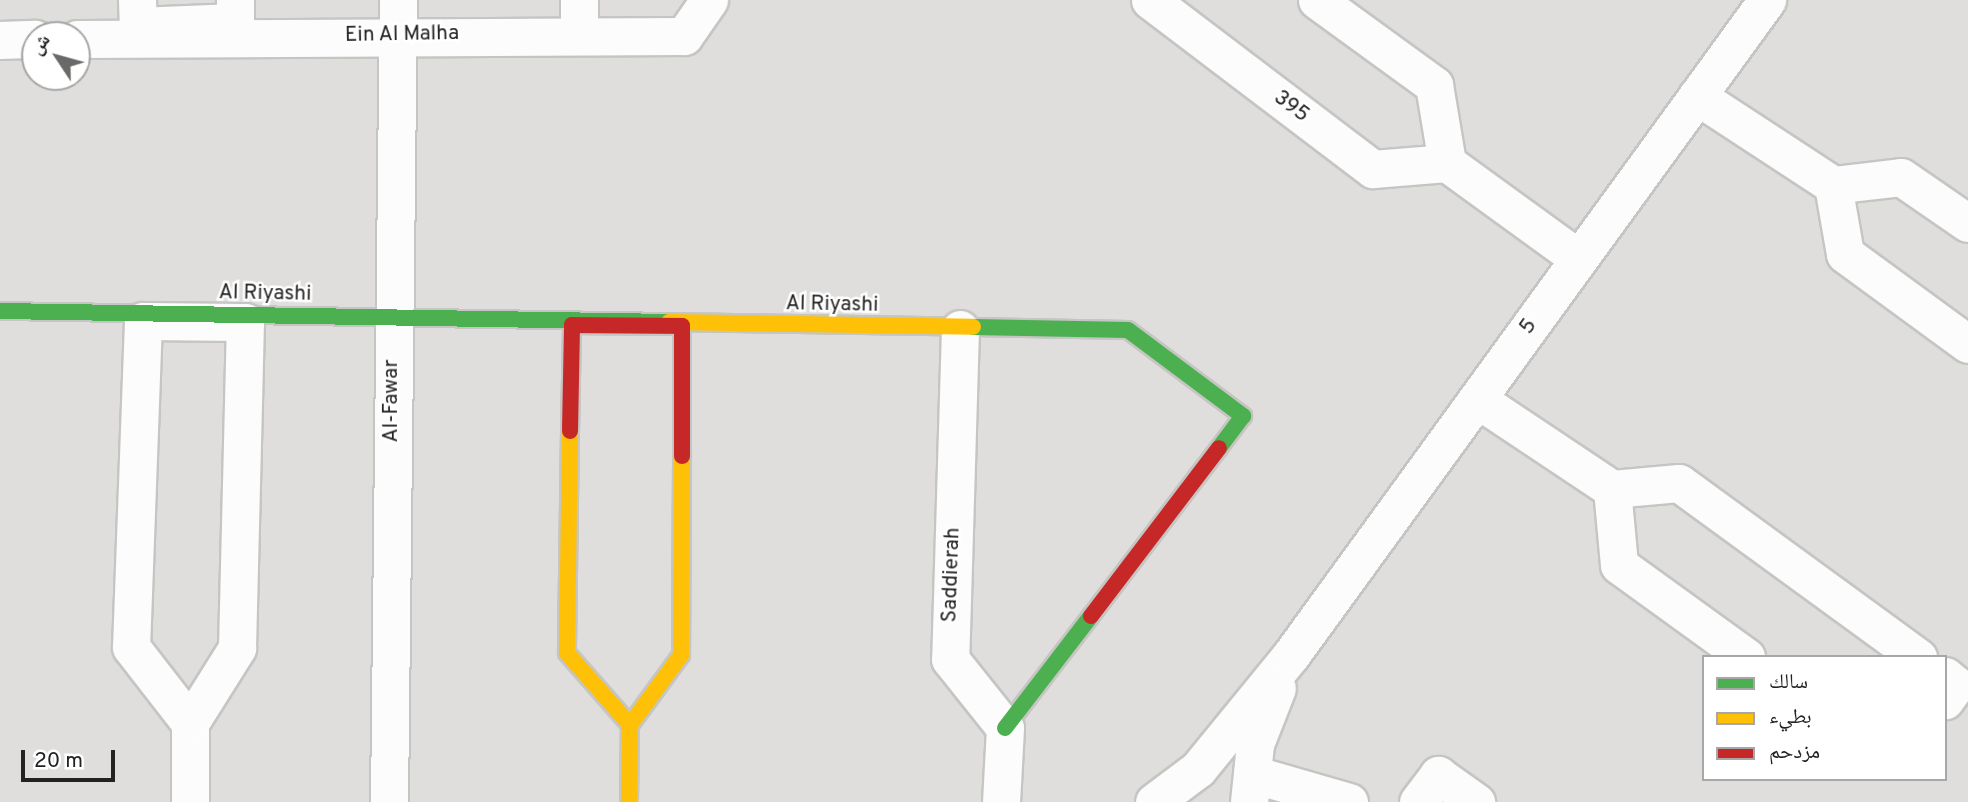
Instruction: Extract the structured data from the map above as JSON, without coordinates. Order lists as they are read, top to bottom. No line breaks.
{"streets":{"street":["Ein Al Malha","395","Al Riyashi","5","Al-Fawar","Saddierah"]},"crossings":[["Ein Al Malha","Al-Fawar"],["Al Riyashi","Al-Fawar"],["Al Riyashi","Saddierah"]],"legend":["سالك","بطيء","مزدحم"],"scale_bar":"20 m","north":"top left"}
